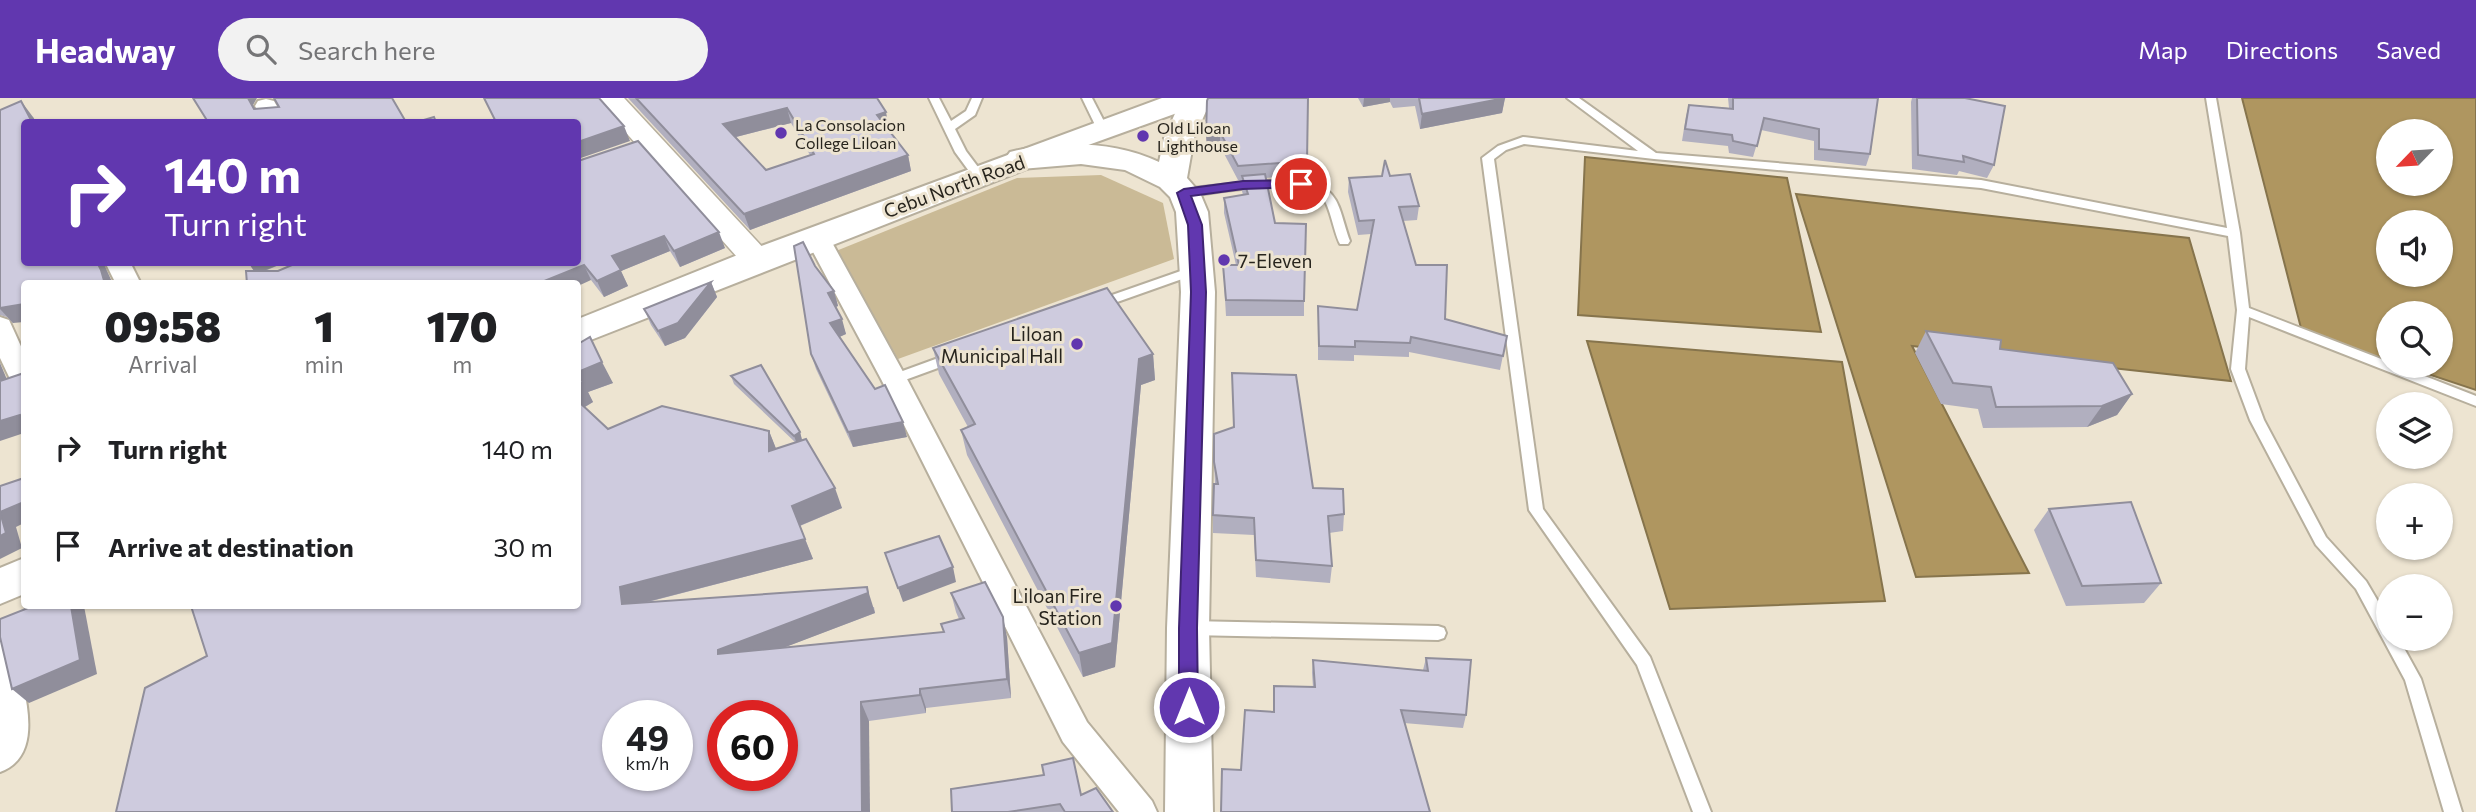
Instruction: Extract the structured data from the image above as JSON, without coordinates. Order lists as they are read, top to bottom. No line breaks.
{"streets":{"main road":["Cebu North Road"]},"places":["La Consolacion College Liloan","Old Liloan Lighthouse","7-Eleven","Liloan Municipal Hall","Liloan Fire Station"],"north":"bottom left","page":{"header":"Headway","search":"Search here","nav":["Map","Directions","Saved"],"map_buttons":["+","−"],"turn":["140 m","Turn right"],"eta":["09:58","Arrival","1","min","170","m"],"list":[{"name":"Turn right","value":"140 m"},{"name":"Arrive at destination","value":"30 m"}],"speed":"49 km/h","limit":"60"}}
